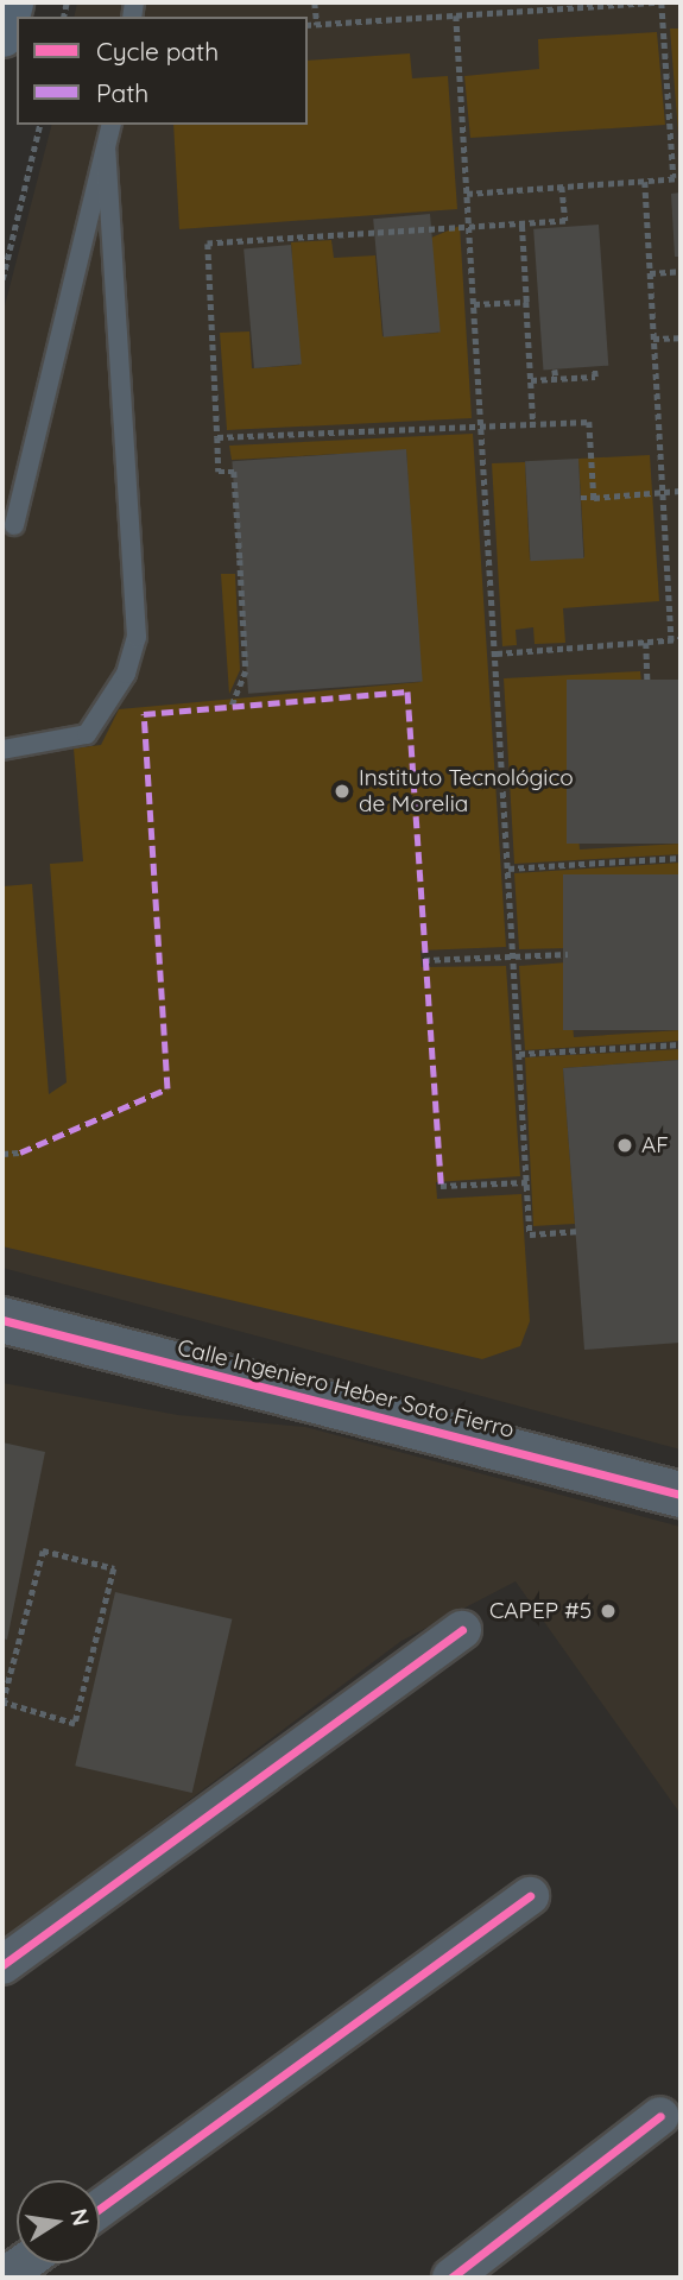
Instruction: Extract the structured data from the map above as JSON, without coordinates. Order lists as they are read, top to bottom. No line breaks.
{"streets":{"street":["Calle Ingeniero Heber Soto Fierro"]},"places":["Instituto Tecnológico de Morelia","AF","CAPEP #5"],"legend":["Cycle path","Path"],"north":"right"}
